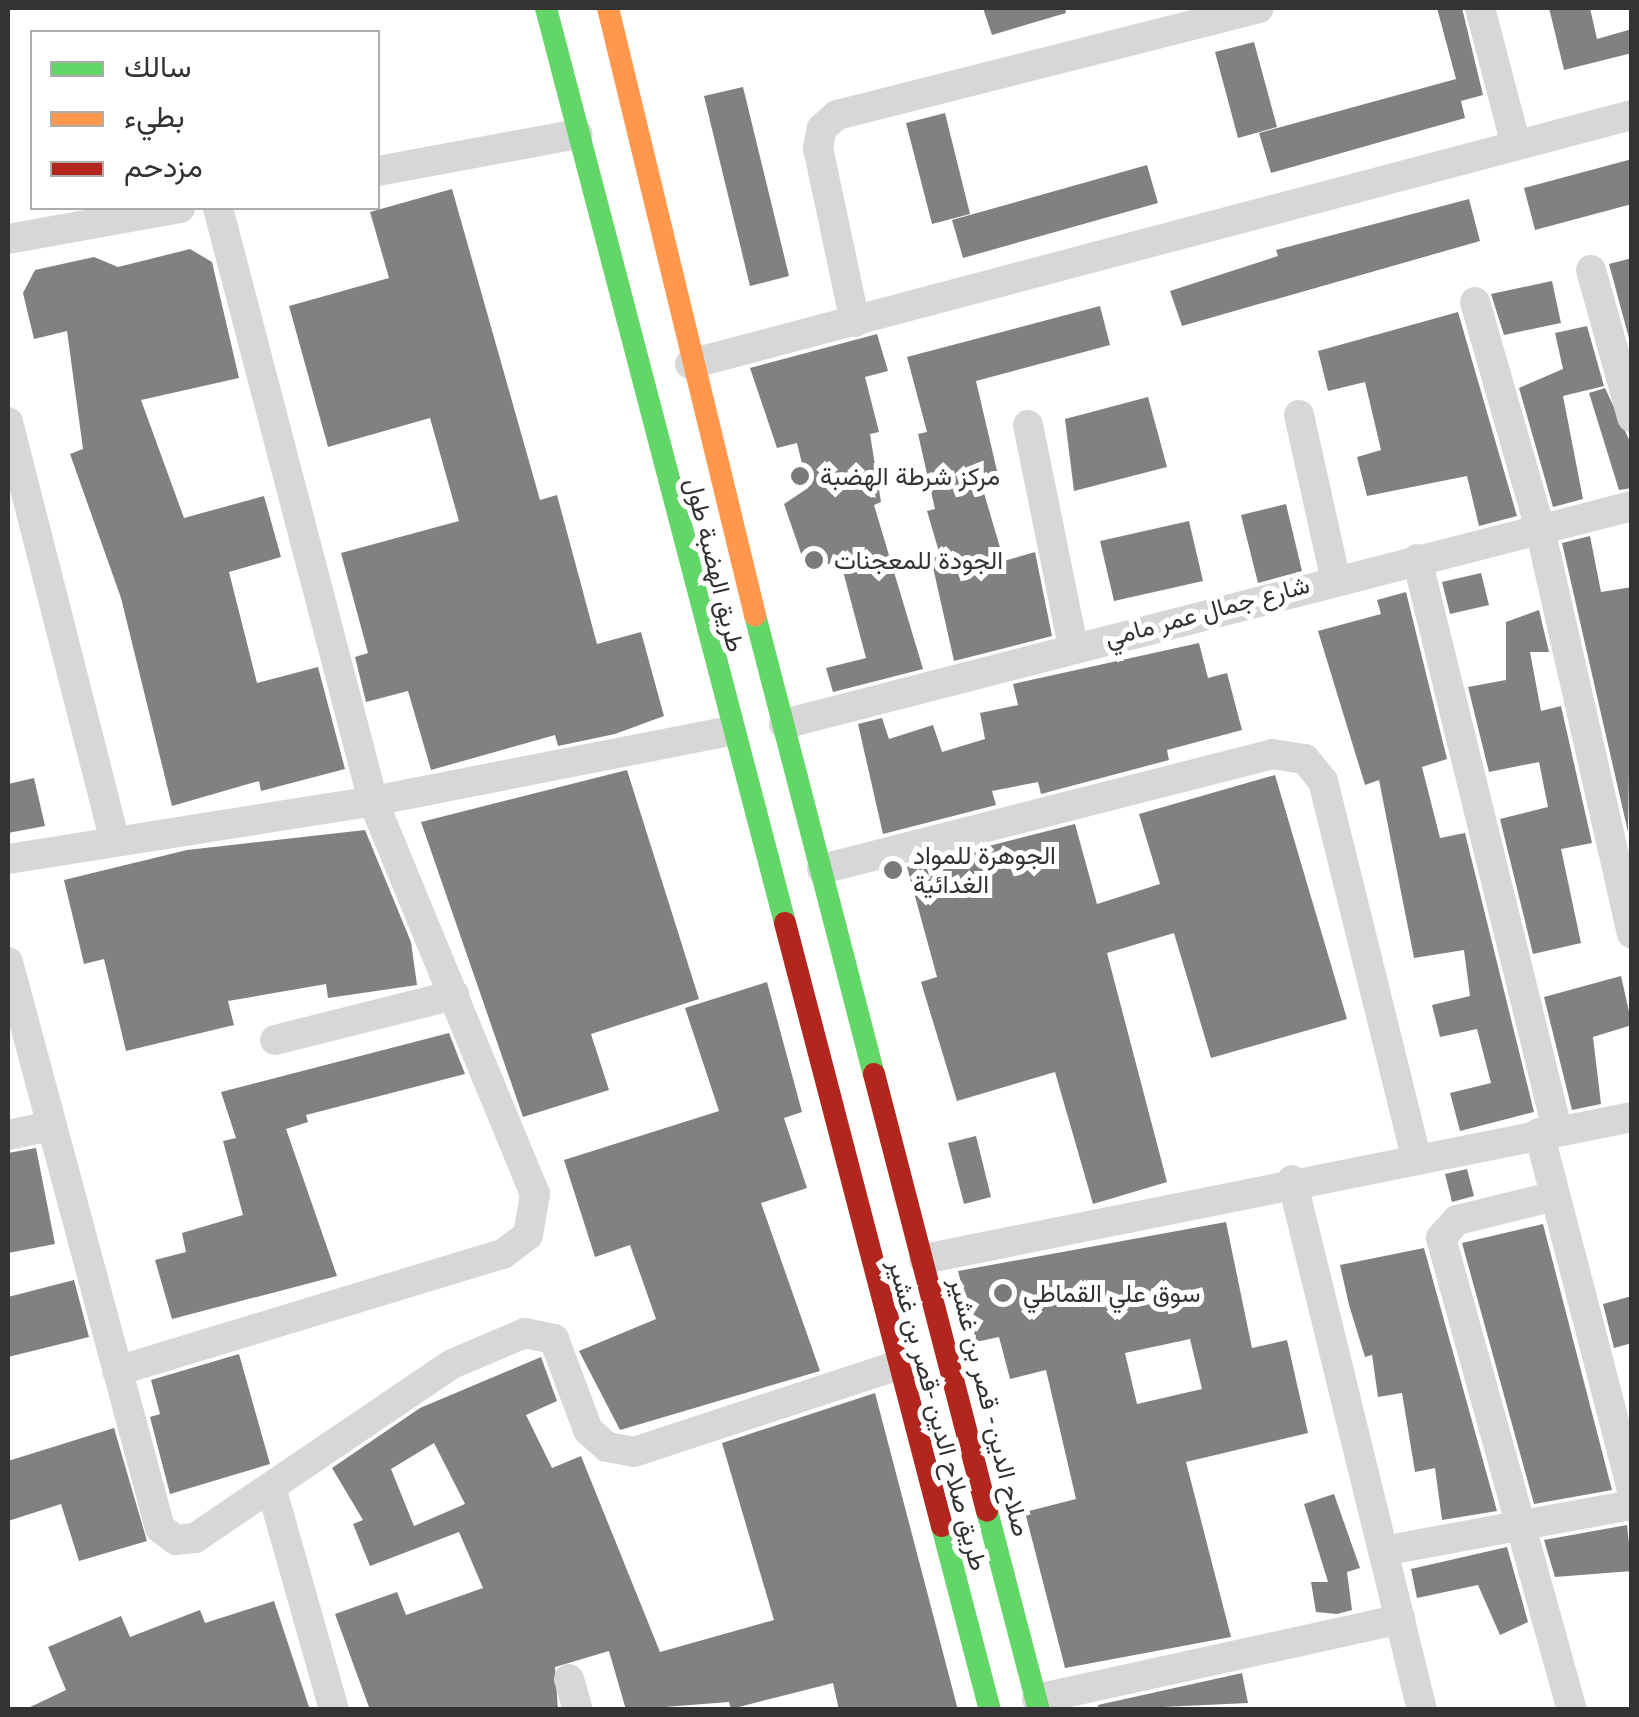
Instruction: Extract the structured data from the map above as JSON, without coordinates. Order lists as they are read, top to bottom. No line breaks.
{"streets":{"highway":["طريق الهضبة طول","صلاح الدين - قصر بن غشير","طريق صلاح الدين -قصر بن غشير"],"street":["شارع جمال عمر مامي"]},"crossings":[["طريق الهضبة طول","شارع جمال عمر مامي"],["طريق الهضبة طول","صلاح الدين - قصر بن غشير"],["طريق الهضبة طول","طريق صلاح الدين -قصر بن غشير"]],"places":["مركز شرطة الهضبة","الجودة للمعجنات","الجوهرة للمواد الغدائية","سوق علي القماطي"],"legend":["سالك","بطيء","مزدحم"]}
